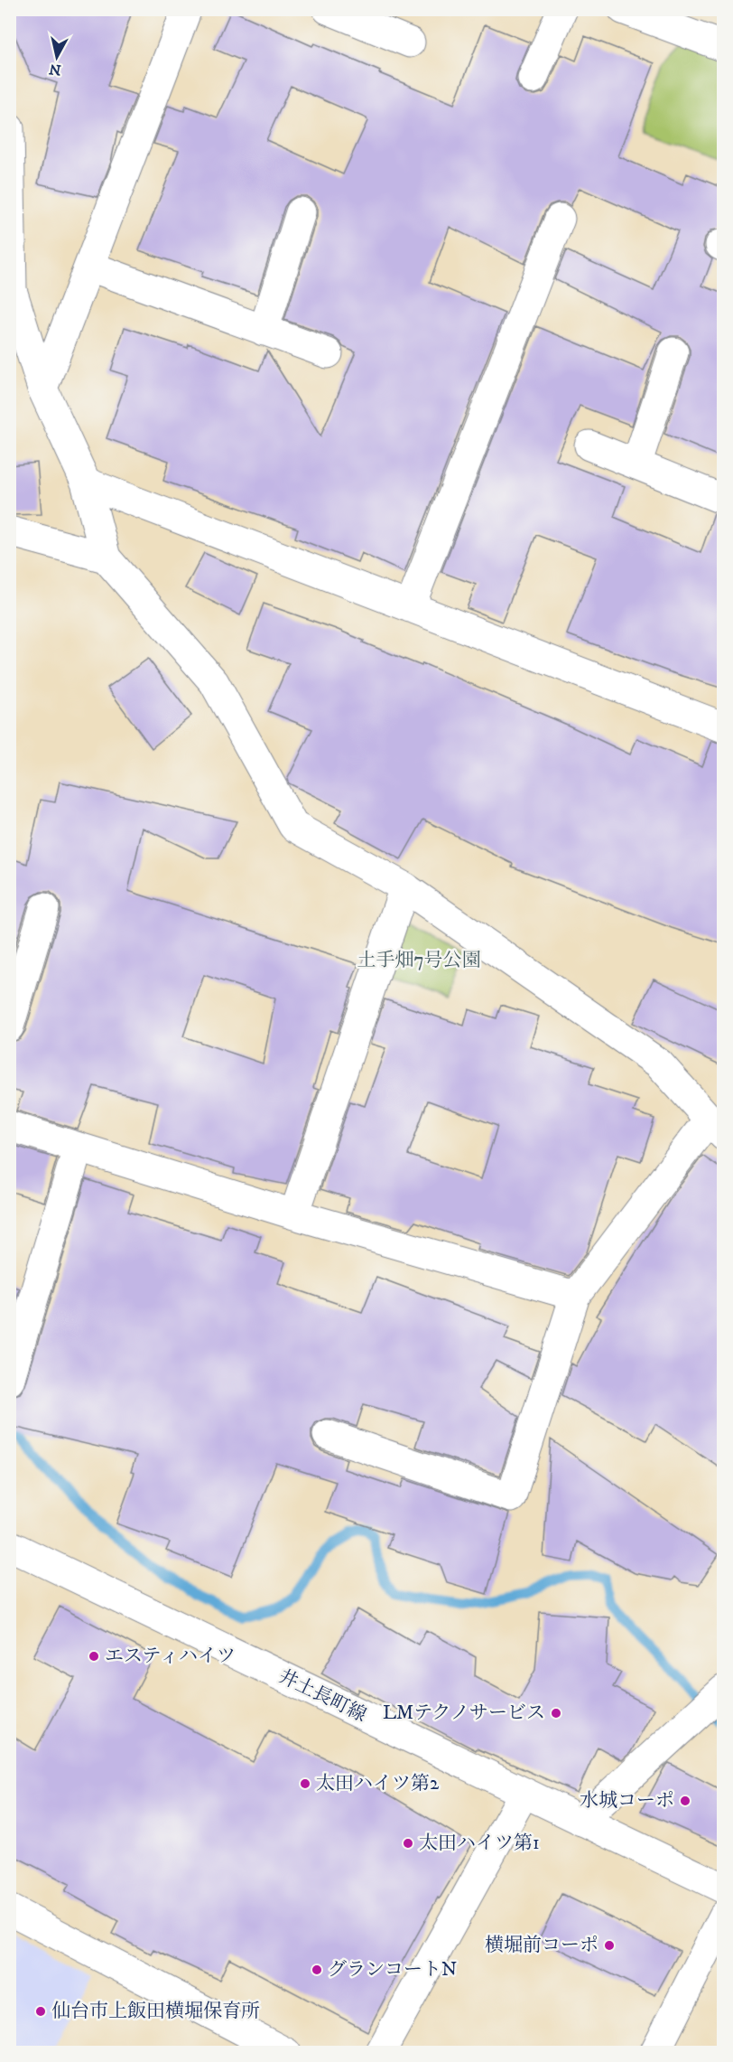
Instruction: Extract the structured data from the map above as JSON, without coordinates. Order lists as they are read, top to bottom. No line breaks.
{"streets":{"street":["井土長町線"]},"parks":["土手畑7号公園"],"places":["エスティハイツ","LMテクノサービス","太田ハイツ第2","水城コーポ","太田ハイツ第1","横堀前コーポ","グランコートN","仙台市上飯田横堀保育所"],"north":"bottom"}
